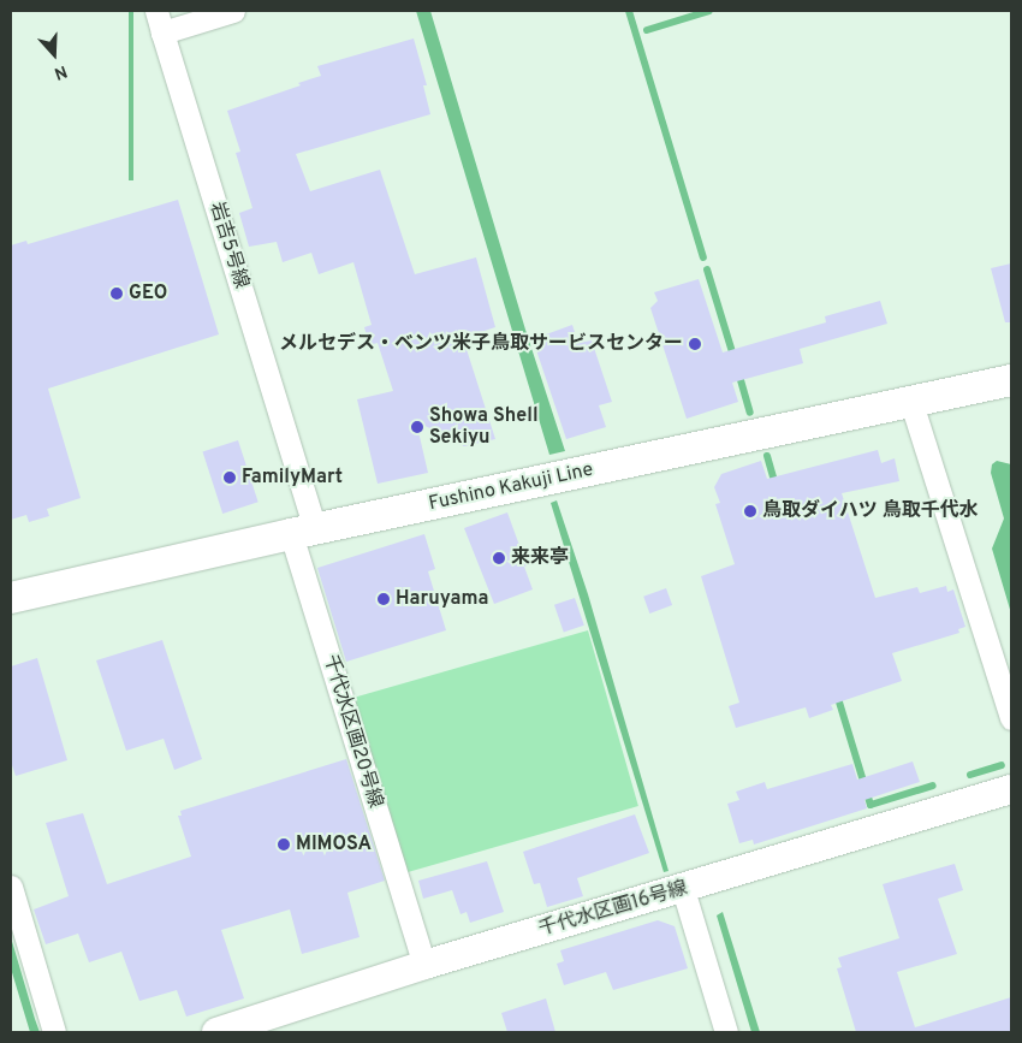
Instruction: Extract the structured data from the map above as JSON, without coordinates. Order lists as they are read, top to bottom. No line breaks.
{"streets":{"main road":["Fushino Kakuji Line"],"street":["岩吉5号線","千代水区画20号線","千代水区画16号線"]},"crossings":[["岩吉5号線","Fushino Kakuji Line"],["岩吉5号線","千代水区画20号線"],["Fushino Kakuji Line","千代水区画20号線"],["千代水区画20号線","千代水区画16号線"]],"places":["GEO","メルセデス・ベンツ米子鳥取サービスセンター","Showa Shell Sekiyu","FamilyMart","鳥取ダイハツ 鳥取千代水","来来亭","Haruyama","MIMOSA"],"north":"bottom"}
